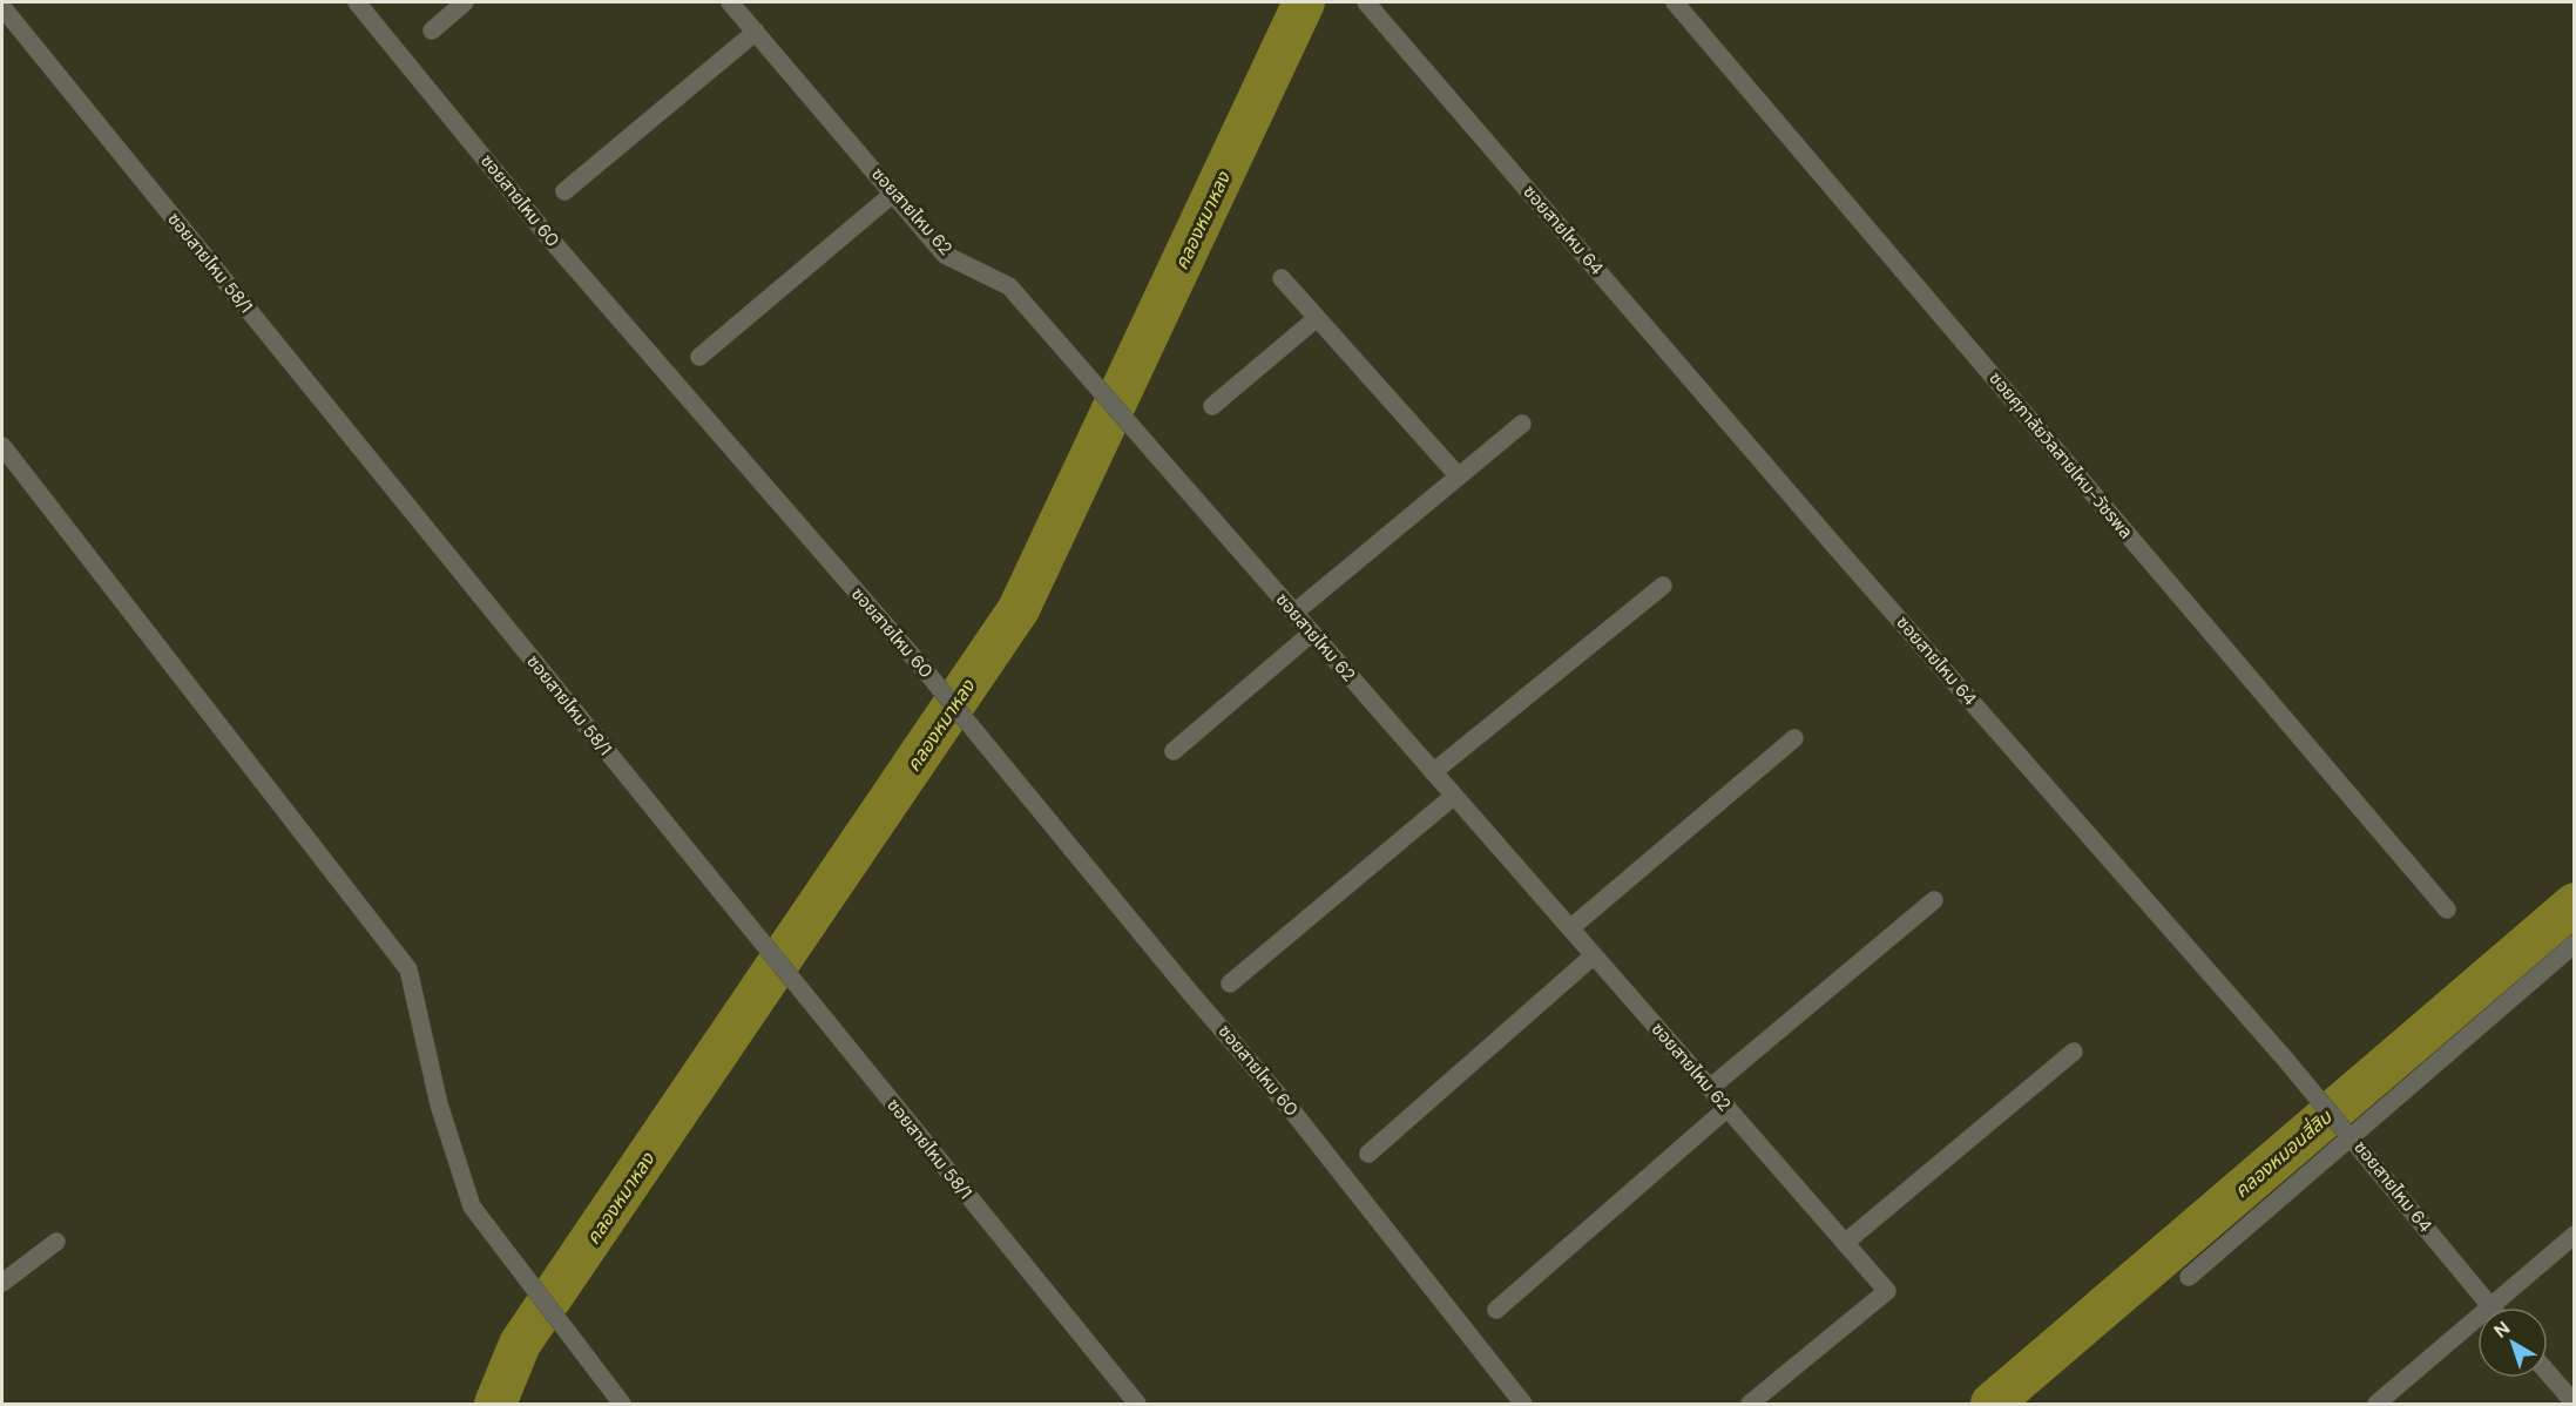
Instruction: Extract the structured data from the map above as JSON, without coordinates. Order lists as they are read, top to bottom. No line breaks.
{"streets":{"street":["ซอยสายไหม 60","ซอยสายไหม 62","ซอยสายไหม 64","ซอยสายไหม 58/1","ซอยศุภาลัยวิลสายไหม-วัชรพล"]},"water":["คลองหมาหลง","คลองหมอนสี่สิบ"],"north":"top left"}
